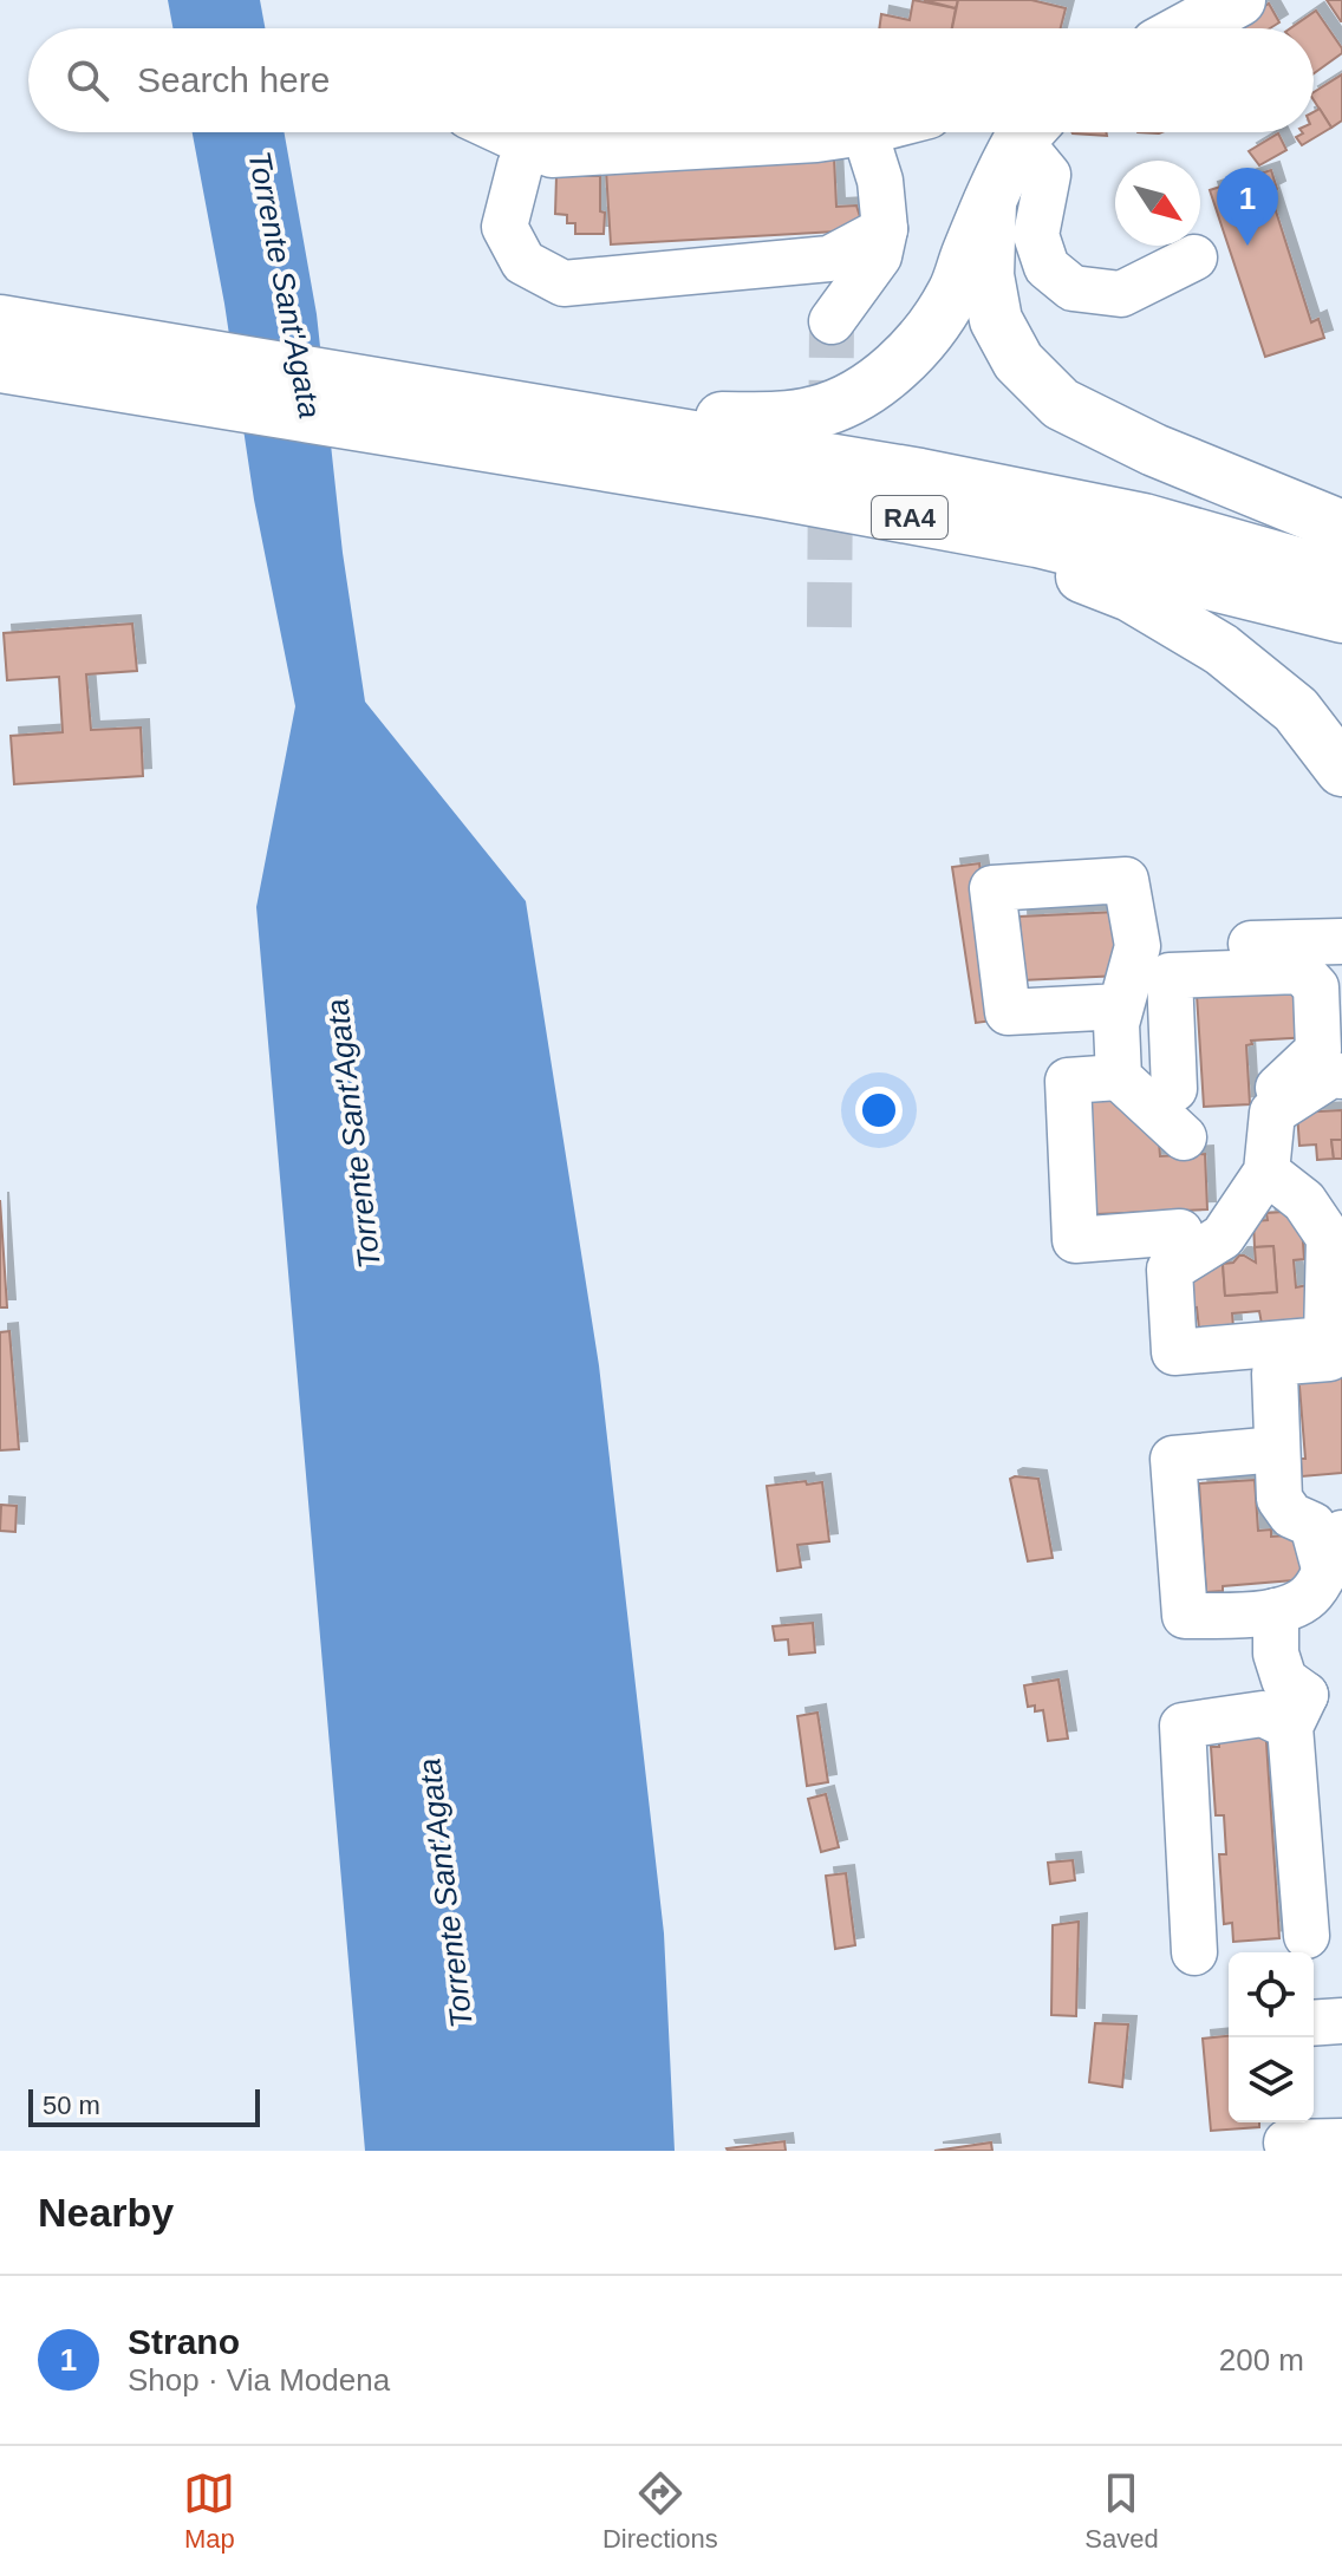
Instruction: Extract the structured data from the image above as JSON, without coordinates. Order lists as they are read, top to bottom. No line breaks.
{"streets":{"main road":["RA4"]},"water":["Torrente Sant'Agata"],"scale_bar":"50 m","north":"bottom right","page":{"search":"Search here","pins":"1","scale":"50 m","heading":"Nearby","list":[{"mark":"1","name":"Strano","note":"Shop · Via Modena","value":"200 m"}],"nav":["Map","Directions","Saved"]}}
